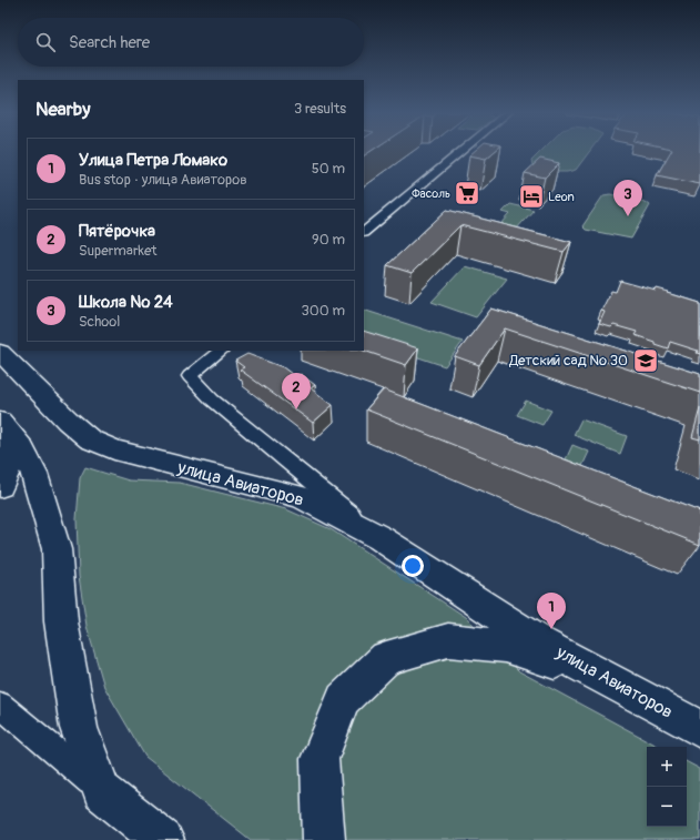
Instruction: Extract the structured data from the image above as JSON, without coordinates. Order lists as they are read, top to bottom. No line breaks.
{"streets":{"main road":["улица Авиаторов"]},"places":{"supermarket":["Фасоль"],"hotel":["Leon"],"school or university":["Детский сад № 30"]},"page":{"search":"Search here","heading":["Nearby","3 results"],"list":[{"mark":"1","name":"Улица Петра Ломако","note":"Bus stop · улица Авиаторов","value":"50 m"},{"mark":"2","name":"Пятёрочка","note":"Supermarket","value":"90 m"},{"mark":"3","name":"Школа № 24","note":"School","value":"300 m"}],"pins":["3","2","1"],"map_buttons":["+","−"]}}
